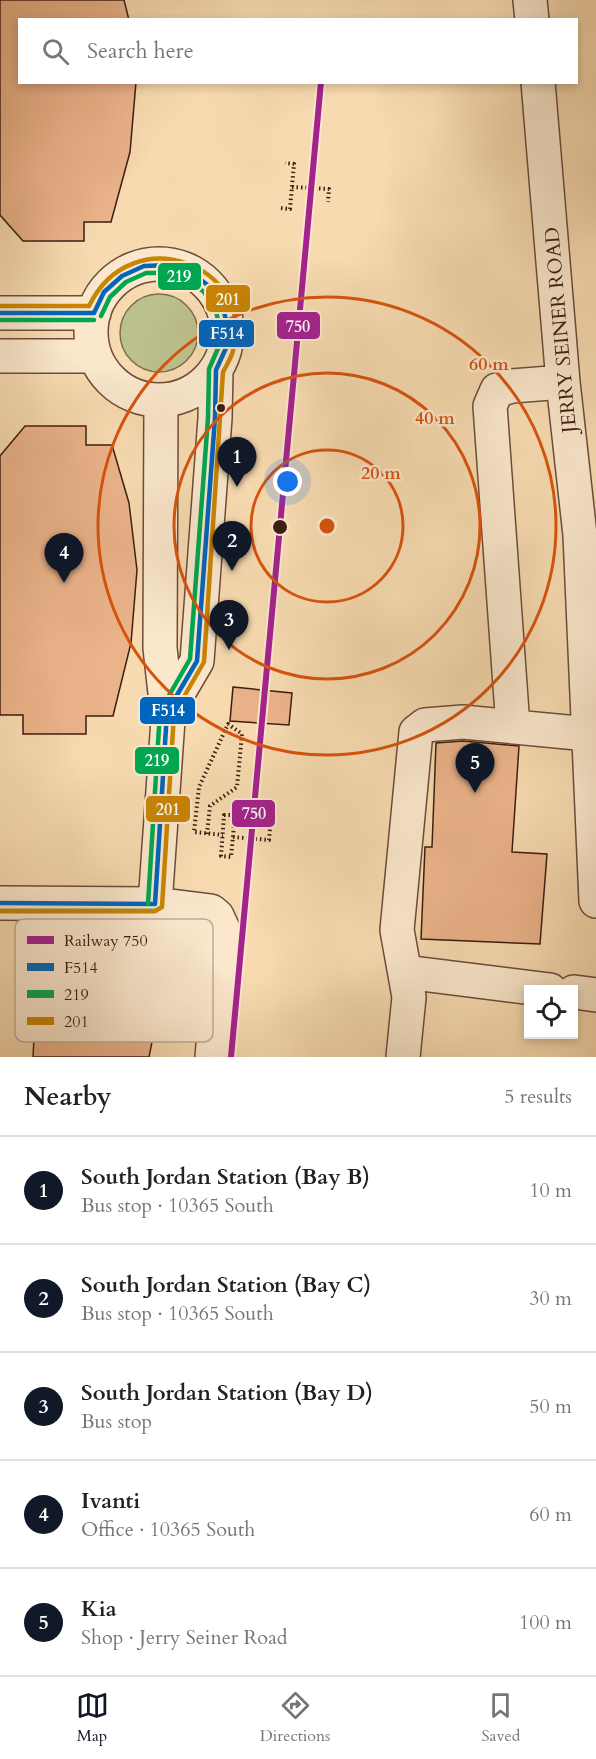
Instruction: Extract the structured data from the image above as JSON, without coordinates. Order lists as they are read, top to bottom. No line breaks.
{"streets":{"street":["JERRY SEINER ROAD"]},"lines":["rail line 750","transit line 201","transit line F514","transit line 219"],"legend":["Railway 750","F514","219","201"],"page":{"search":"Search here","pins":["1","2","4","3","5"],"heading":["Nearby","5 results"],"list":[{"mark":"1","name":"South Jordan Station (Bay B)","note":"Bus stop · 10365 South","value":"10 m"},{"mark":"2","name":"South Jordan Station (Bay C)","note":"Bus stop · 10365 South","value":"30 m"},{"mark":"3","name":"South Jordan Station (Bay D)","note":"Bus stop","value":"50 m"},{"mark":"4","name":"Ivanti","note":"Office · 10365 South","value":"60 m"},{"mark":"5","name":"Kia","note":"Shop · Jerry Seiner Road","value":"100 m"}],"nav":["Map","Directions","Saved"]},"rings":["60 m","40 m","20 m"]}
